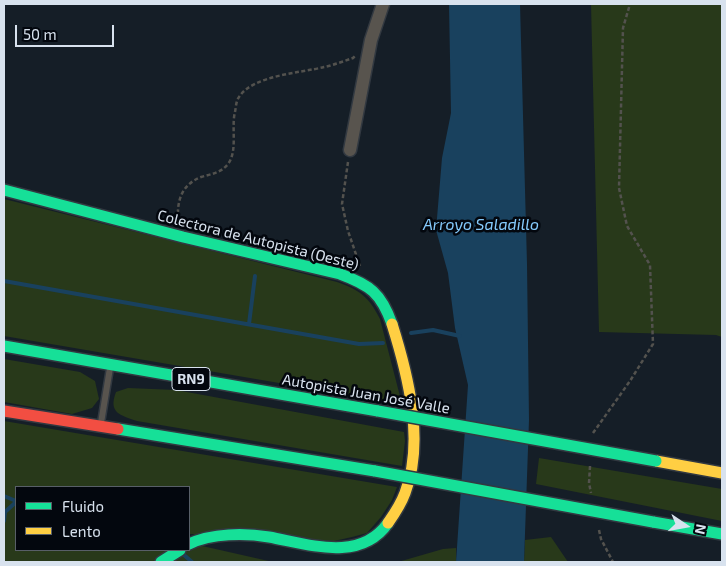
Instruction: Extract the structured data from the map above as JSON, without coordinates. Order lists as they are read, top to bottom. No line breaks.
{"streets":{"main road":["Colectora de Autopista (Oeste)","RN9","Autopista Juan José Valle"]},"water":["Arroyo Saladillo"],"legend":["Fluido","Lento"],"scale_bar":"50 m","north":"right"}
